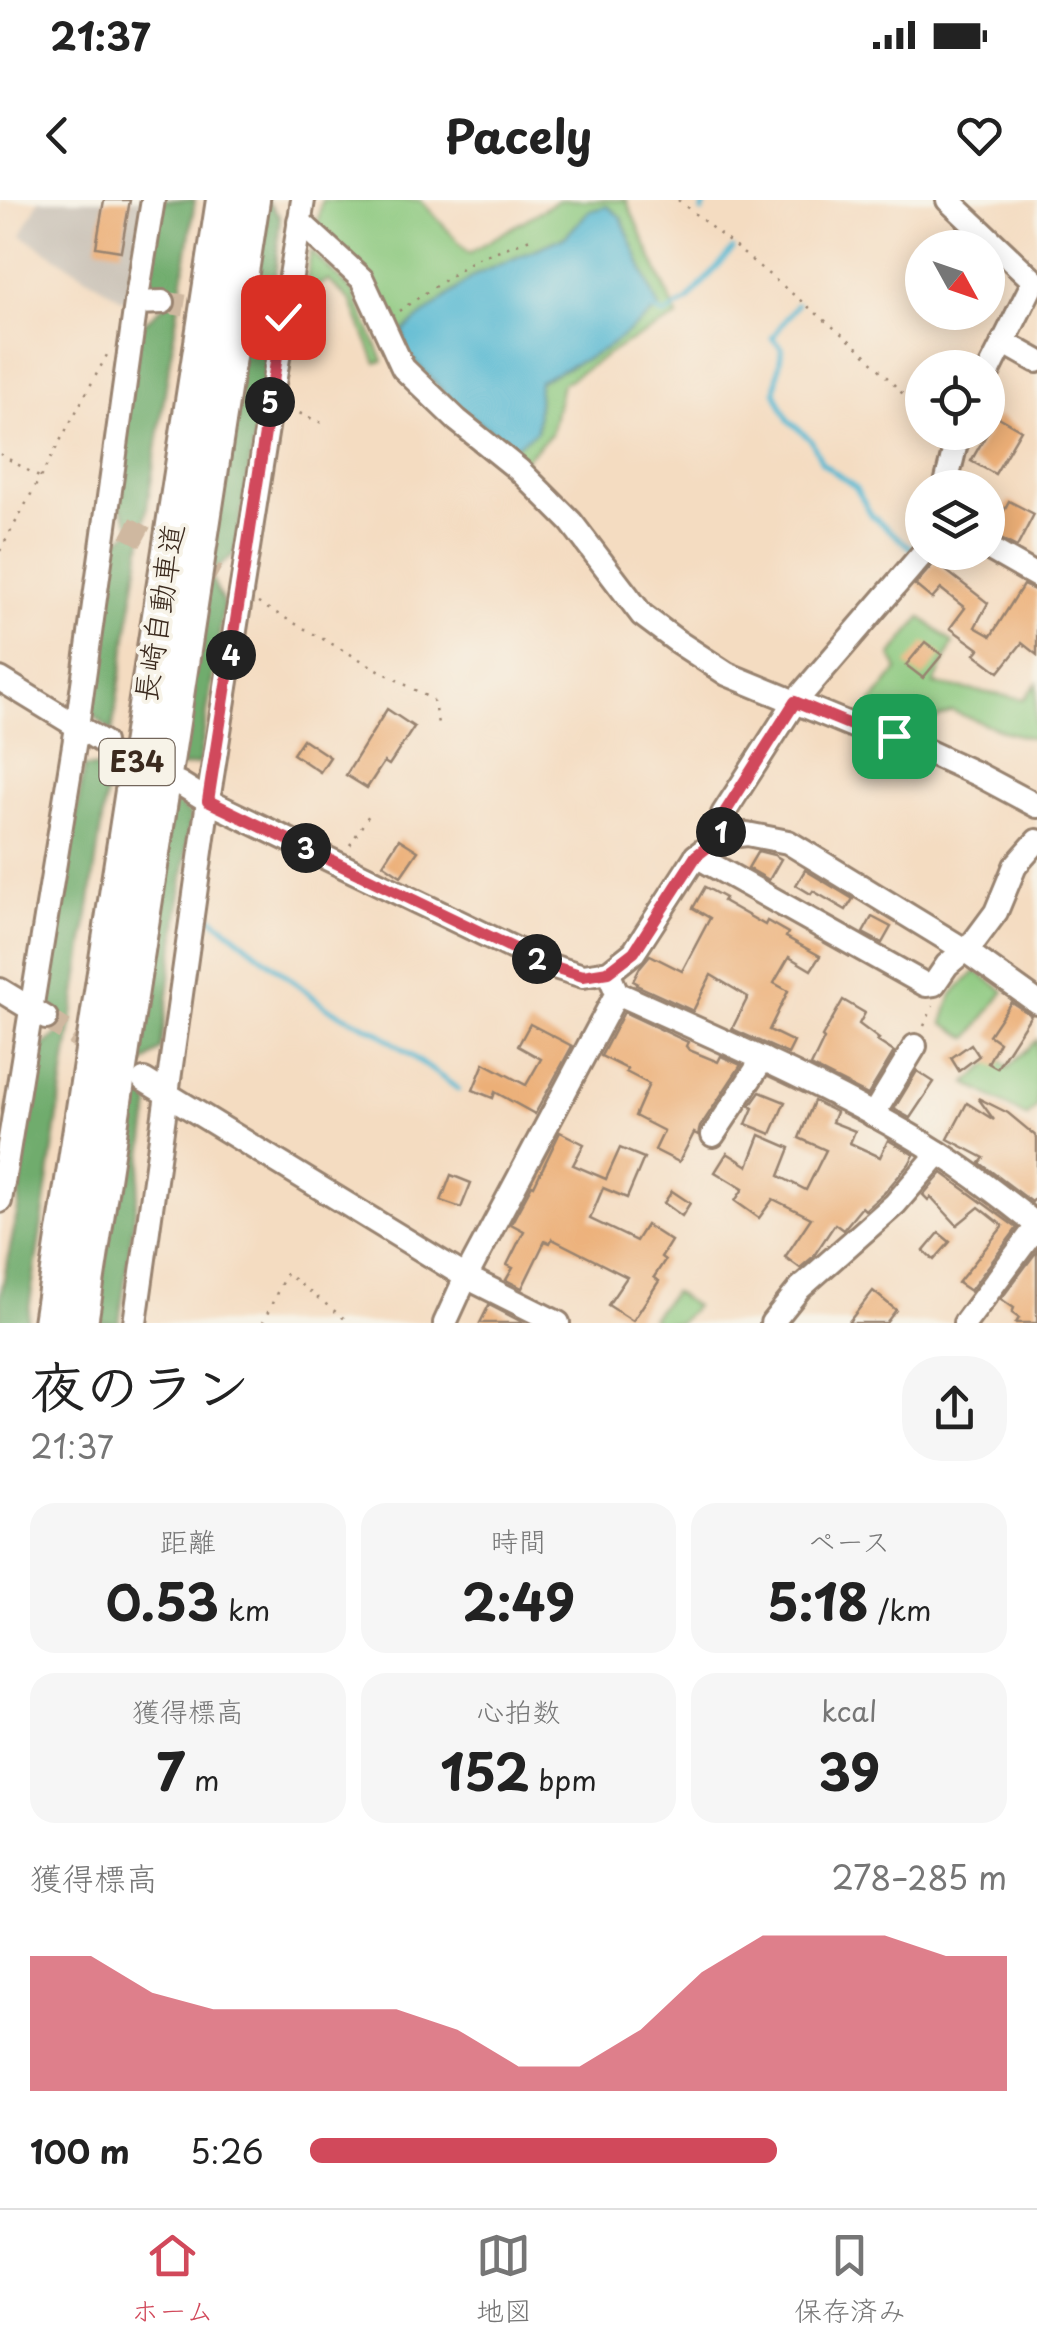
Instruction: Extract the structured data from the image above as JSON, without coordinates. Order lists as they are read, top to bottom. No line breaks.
{"streets":{"highway":["長崎自動車道","E34"]},"north":"bottom right","page":{"status":"21:37","header":"Pacely","pins":["5","4","1","3","2"],"heading":["夜のラン","21:37"],"stats":[["距離","0.53 km"],["時間","2:49"],["ペース","5:18 /km"],["獲得標高","7 m"],["心拍数","152 bpm"],["kcal","39"]],"chart":["獲得標高","278–285 m"],"list":[{"name":"100 m","note":"5:26"}],"tabs":["ホーム","地図","保存済み"]}}
